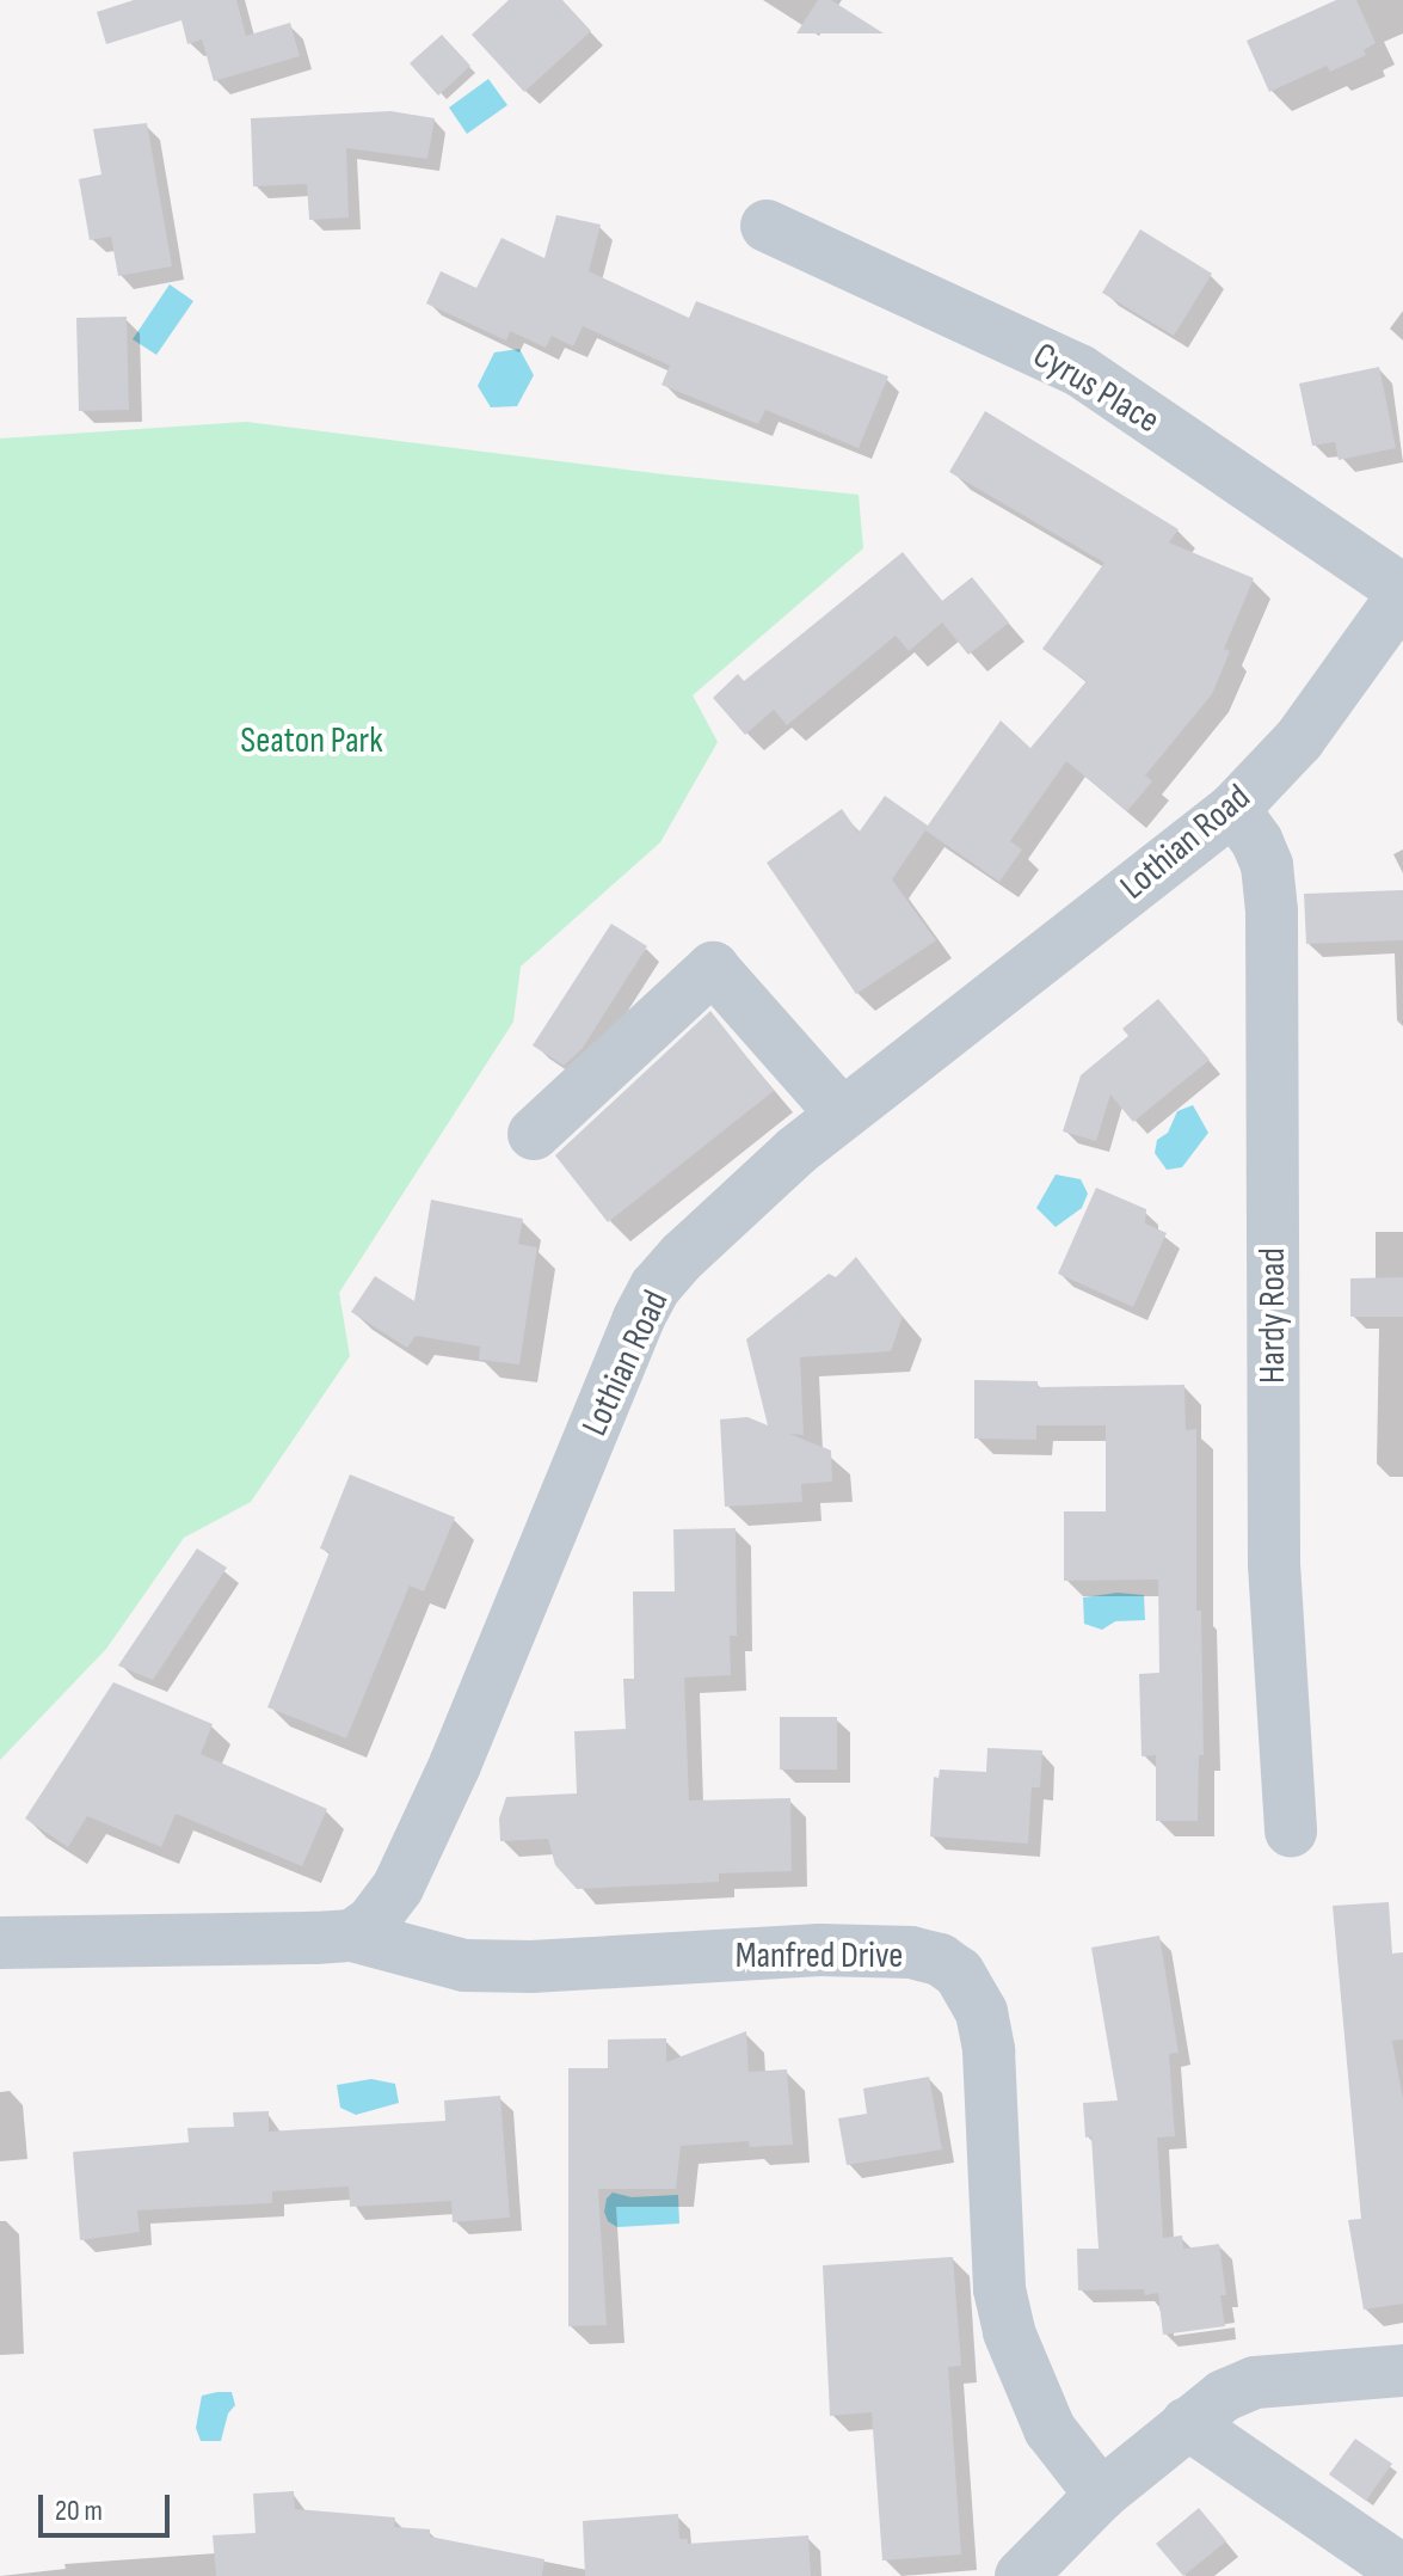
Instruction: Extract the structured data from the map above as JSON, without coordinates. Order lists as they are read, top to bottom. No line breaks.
{"streets":{"street":["Cyrus Place","Lothian Road","Hardy Road","Manfred Drive"]},"crossings":[["Cyrus Place","Lothian Road"],["Lothian Road","Hardy Road"],["Lothian Road","Manfred Drive"]],"parks":["Seaton Park"],"scale_bar":"20 m"}
